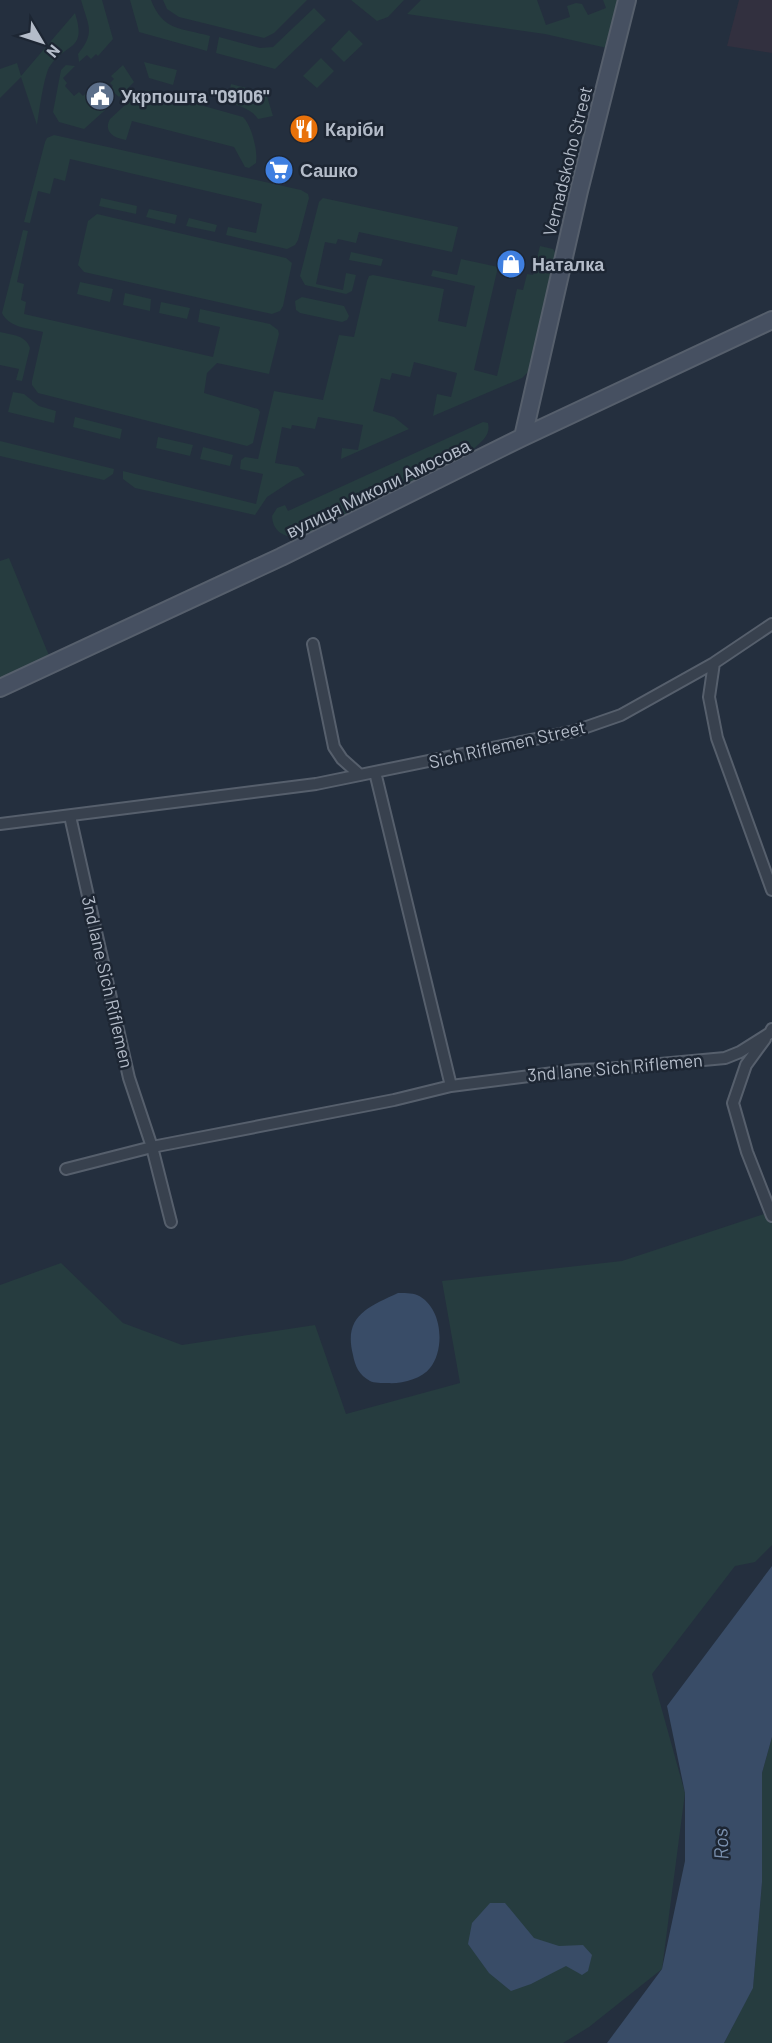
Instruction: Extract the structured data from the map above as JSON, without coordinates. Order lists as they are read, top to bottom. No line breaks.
{"streets":{"street":["Vernadskoho Street","вулиця Миколи Амосова","Sich Riflemen Street","3nd lane Sich Riflemen"]},"crossings":[["Vernadskoho Street","вулиця Миколи Амосова"],["Sich Riflemen Street","3nd lane Sich Riflemen"]],"water":["Ros"],"places":{"public building":["Укрпошта \"09106\""],"restaurant":["Каріби"],"supermarket":["Сашко"],"shop":["Наталка"]},"north":"bottom right"}
